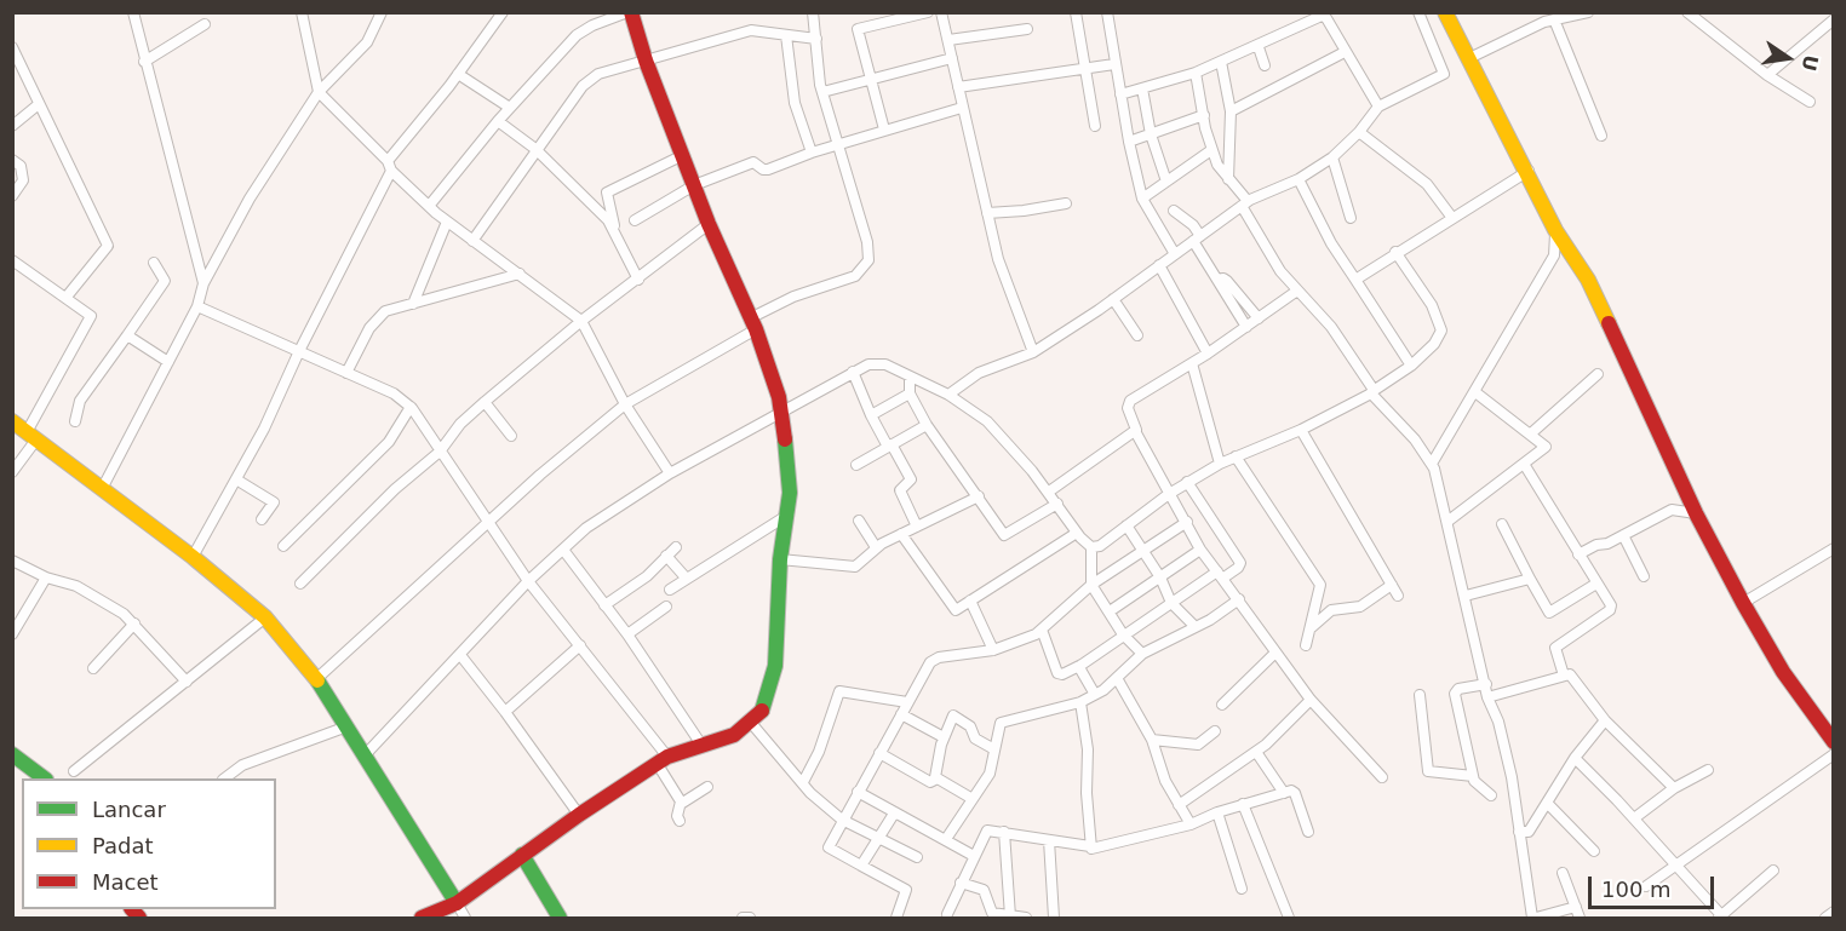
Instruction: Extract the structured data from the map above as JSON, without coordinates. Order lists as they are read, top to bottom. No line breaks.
{"legend":["Lancar","Padat","Macet"],"scale_bar":"100 m","north":"right"}
